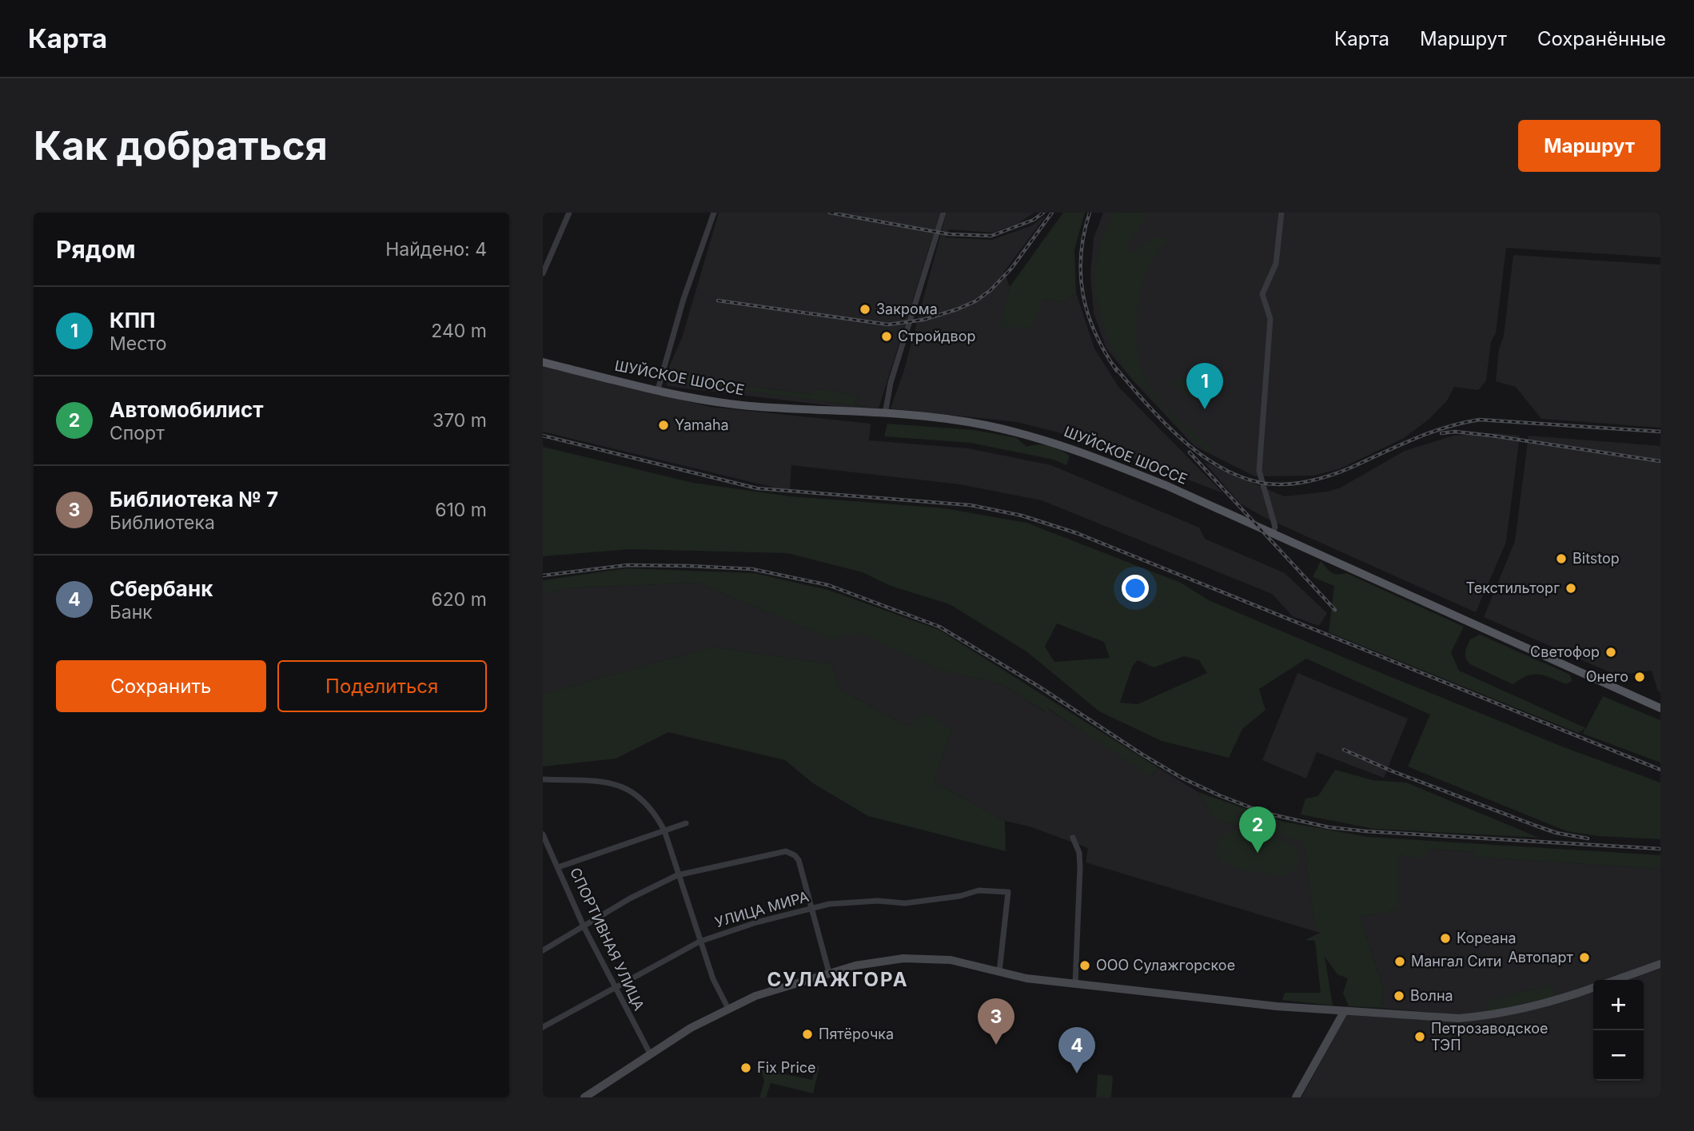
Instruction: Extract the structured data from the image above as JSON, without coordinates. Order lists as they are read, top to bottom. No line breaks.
{"streets":{"main road":["ШУЙСКОЕ ШОССЕ"],"street":["УЛИЦА МИРА","СПОРТИВНАЯ УЛИЦА"]},"crossings":[["УЛИЦА МИРА","СПОРТИВНАЯ УЛИЦА"]],"districts":["СУЛАЖГОРА"],"places":["Закрома","Стройдвор","Yamaha","Bitstop","Текстильторг","Светофор","Онего","Кореана","Автопарт","Мангал Сити","ООО Сулажгорское","Волна","Пятёрочка","Петрозаводское ТЭП","Fix Price"],"page":{"header":"Карта","nav":["Карта","Маршрут","Сохранённые"],"buttons":["Маршрут",["Сохранить","Поделиться"]],"title":"Как добраться","heading":["Рядом","Найдено: 4"],"list":[{"mark":"1","name":"КПП","note":"Место","value":"240 m"},{"mark":"2","name":"Автомобилист","note":"Спорт","value":"370 m"},{"mark":"3","name":"Библиотека № 7","note":"Библиотека","value":"610 m"},{"mark":"4","name":"Сбербанк","note":"Банк","value":"620 m"}],"pins":["1","2","3","4"],"map_buttons":["+","−"]}}
